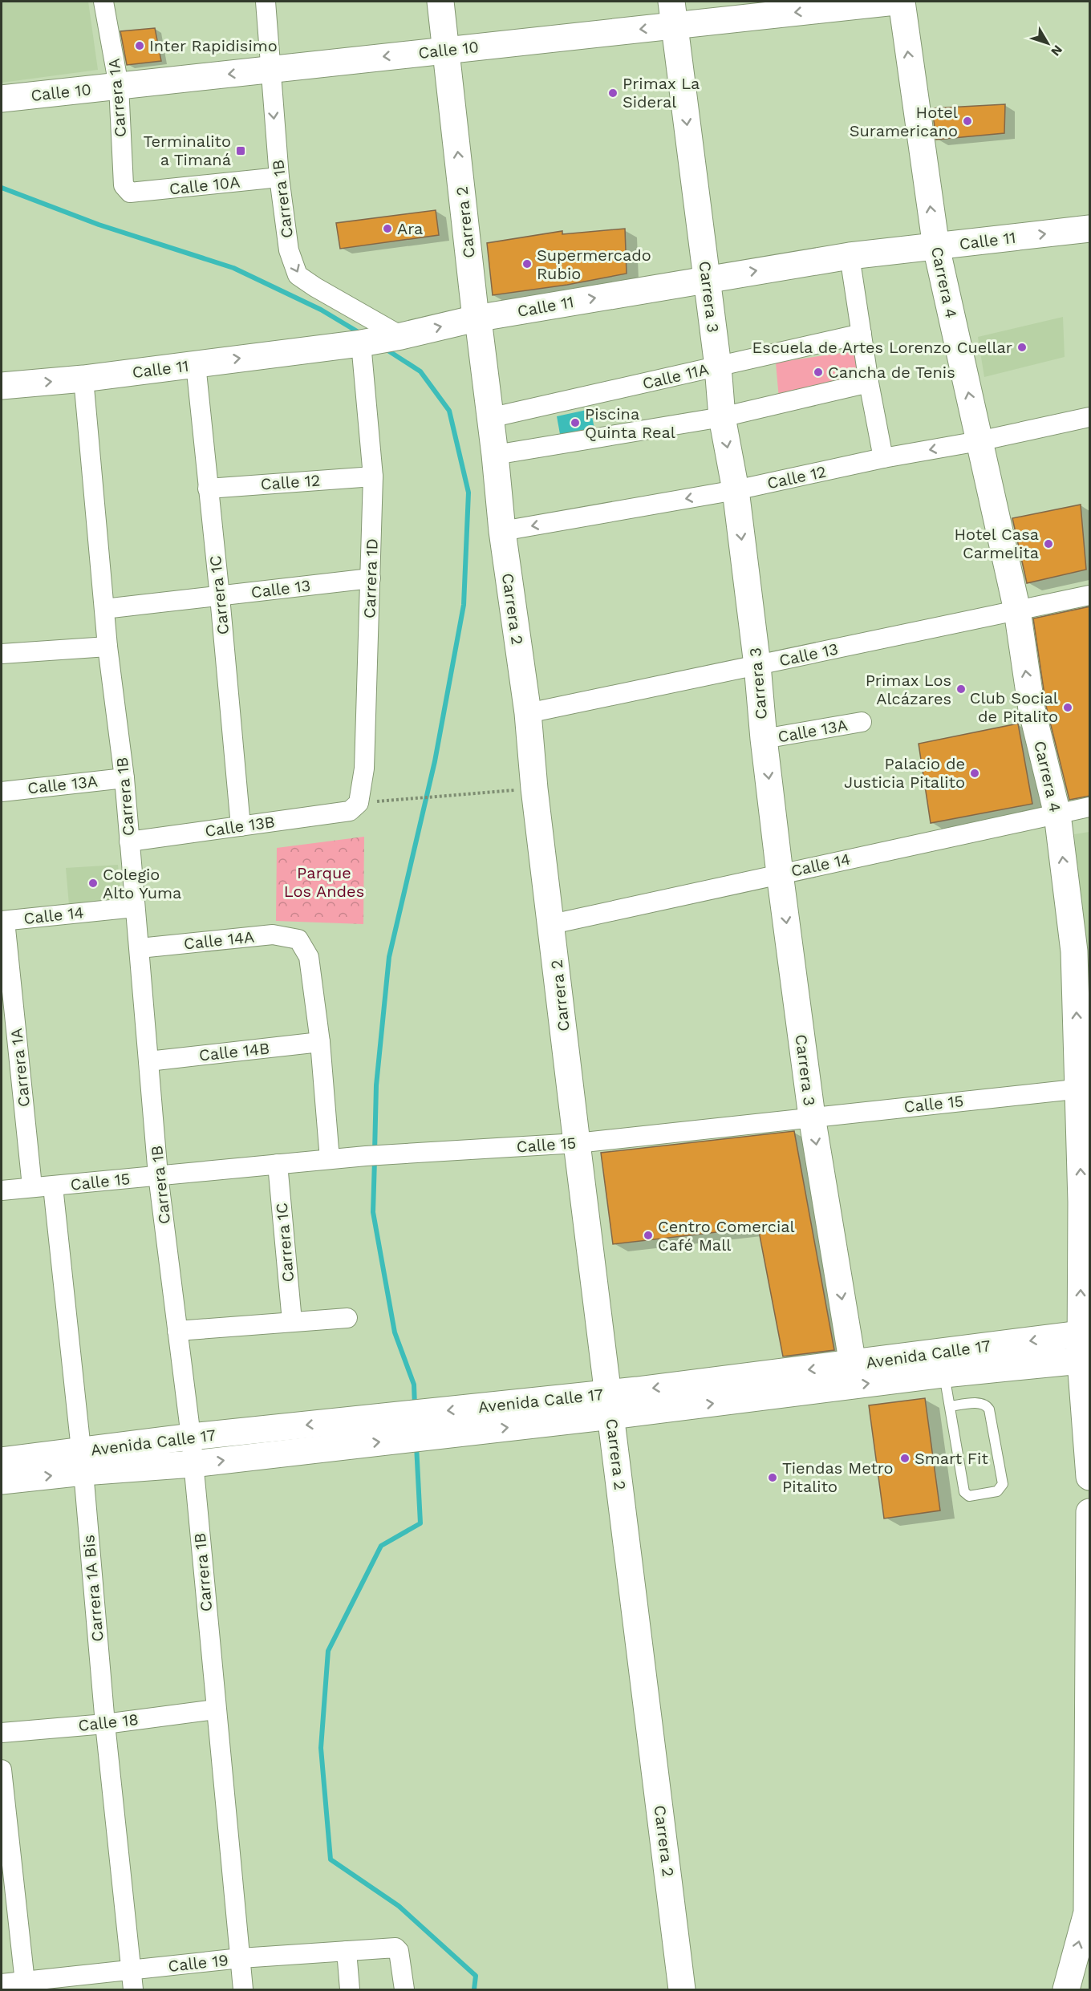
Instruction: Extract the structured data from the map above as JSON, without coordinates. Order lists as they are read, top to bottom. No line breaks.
{"streets":{"main road":["Calle 10","Carrera 2","Calle 11","Carrera 4","Carrera 3","Avenida Calle 17"],"street":["Carrera 1A","Calle 10A","Carrera 1B","Calle 11A","Calle 12","Carrera 1D","Calle 13","Carrera 1C","Calle 13A","Calle 13B","Calle 14","Calle 14A","Calle 14B","Calle 15","Carrera 1A Bis","Calle 18","Calle 19"]},"crossings":[["Calle 10","Carrera 1A"],["Calle 10","Carrera 1B"],["Calle 10","Carrera 2"],["Calle 10","Carrera 3"],["Carrera 1A","Calle 10A"],["Carrera 1A","Calle 14"],["Carrera 1A","Calle 15"],["Calle 10A","Carrera 1B"],["Carrera 1B","Calle 11"],["Carrera 1B","Carrera 1D"],["Carrera 1B","Calle 13"],["Carrera 1B","Calle 13A"],["Carrera 1B","Calle 13B"],["Carrera 1B","Calle 14"],["Carrera 1B","Calle 14A"],["Carrera 1B","Calle 14B"],["Carrera 1B","Calle 15"],["Carrera 1B","Avenida Calle 17"],["Carrera 1B","Calle 18"],["Carrera 1B","Calle 19"],["Carrera 2","Calle 11"],["Carrera 2","Calle 11A"],["Carrera 2","Calle 12"],["Carrera 2","Calle 13"],["Carrera 2","Calle 14"],["Carrera 2","Calle 15"],["Carrera 2","Avenida Calle 17"],["Calle 11","Carrera 4"],["Calle 11","Carrera 3"],["Calle 11","Carrera 1D"],["Calle 11","Carrera 1C"],["Carrera 4","Calle 12"],["Carrera 4","Calle 13"],["Carrera 4","Calle 14"],["Carrera 4","Calle 15"],["Carrera 4","Avenida Calle 17"],["Carrera 3","Calle 11A"],["Carrera 3","Calle 12"],["Carrera 3","Calle 13"],["Carrera 3","Calle 13A"],["Carrera 3","Calle 14"],["Carrera 3","Calle 15"],["Carrera 3","Avenida Calle 17"],["Calle 12","Carrera 1D"],["Calle 12","Carrera 1C"],["Carrera 1D","Calle 13"],["Carrera 1D","Calle 13B"],["Calle 13","Carrera 1C"],["Carrera 1C","Calle 13B"],["Carrera 1C","Calle 15"],["Calle 14A","Calle 14B"],["Calle 15","Carrera 1A Bis"],["Avenida Calle 17","Carrera 1A Bis"],["Carrera 1A Bis","Calle 18"],["Carrera 1A Bis","Calle 19"]],"one_way":["Calle 10","Calle 11","Carrera 4","Carrera 3"],"parks":["Parque Los Andes"],"places":{"other":["Inter Rapidisimo","Primax La Sideral","Hotel Suramericano","Ara","Supermercado Rubio","Escuela de Artes Lorenzo Cuellar","Cancha de Tenis","Piscina Quinta Real","Hotel Casa Carmelita","Primax Los Alcázares","Club Social de Pitalito","Palacio de Justicia Pitalito","Colegio Alto Yuma","Centro Comercial Café Mall","Smart Fit","Tiendas Metro Pitalito"],"transit":["Terminalito a Timaná"]},"north":"bottom right"}
